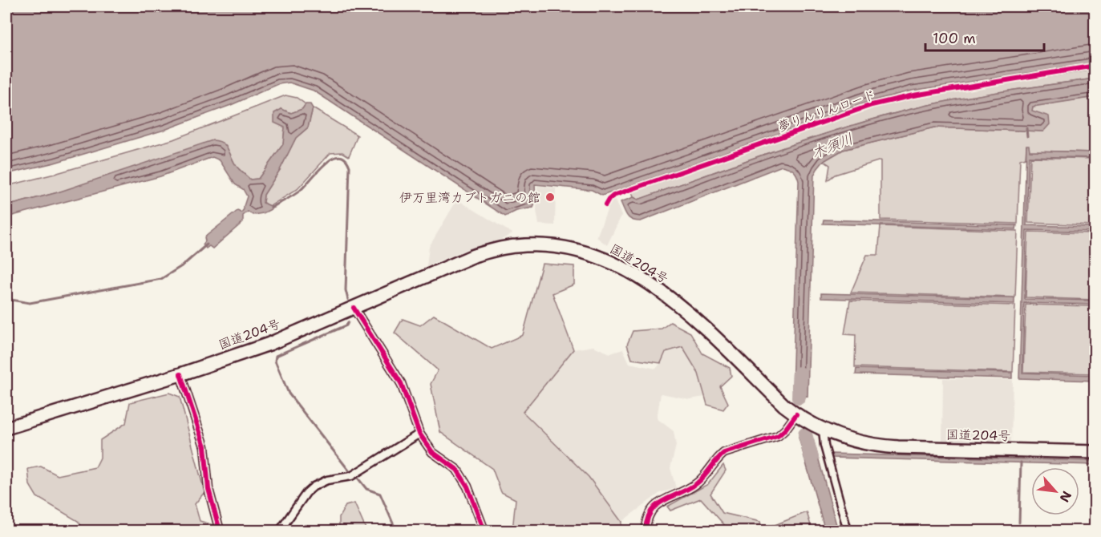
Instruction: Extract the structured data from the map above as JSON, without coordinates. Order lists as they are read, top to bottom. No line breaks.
{"streets":{"highway":["国道204号"],"cycle path":["夢りんりんロード"]},"water":["木須川"],"places":["伊万里湾カブトガニの館"],"scale_bar":"100 m","north":"bottom right"}
